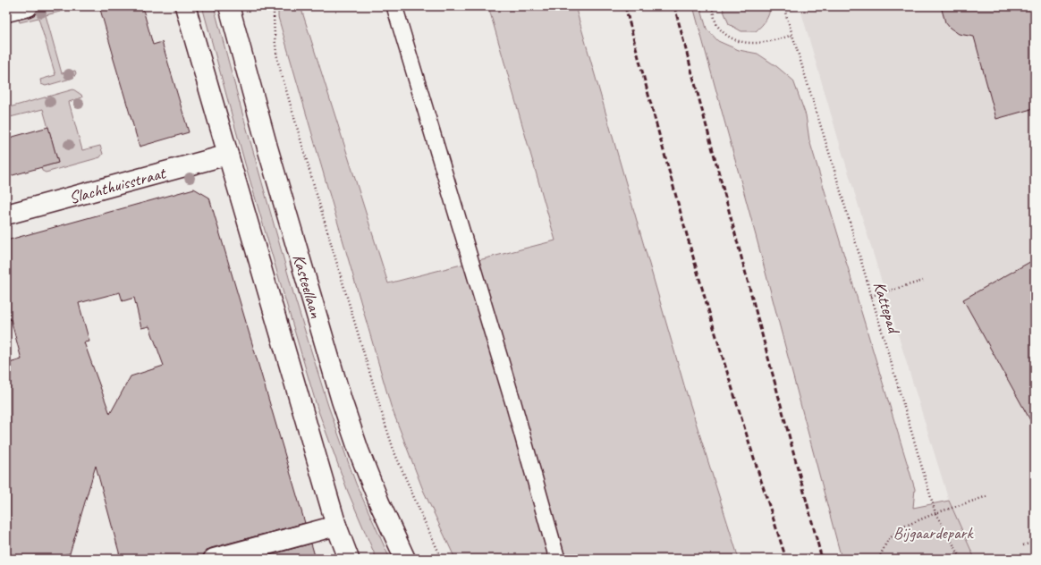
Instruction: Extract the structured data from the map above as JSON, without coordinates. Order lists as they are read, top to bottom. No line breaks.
{"streets":{"main road":["Slachthuisstraat","Kasteellaan"],"path":["Kattepad"]},"parks":["Bijgaardepark"]}
